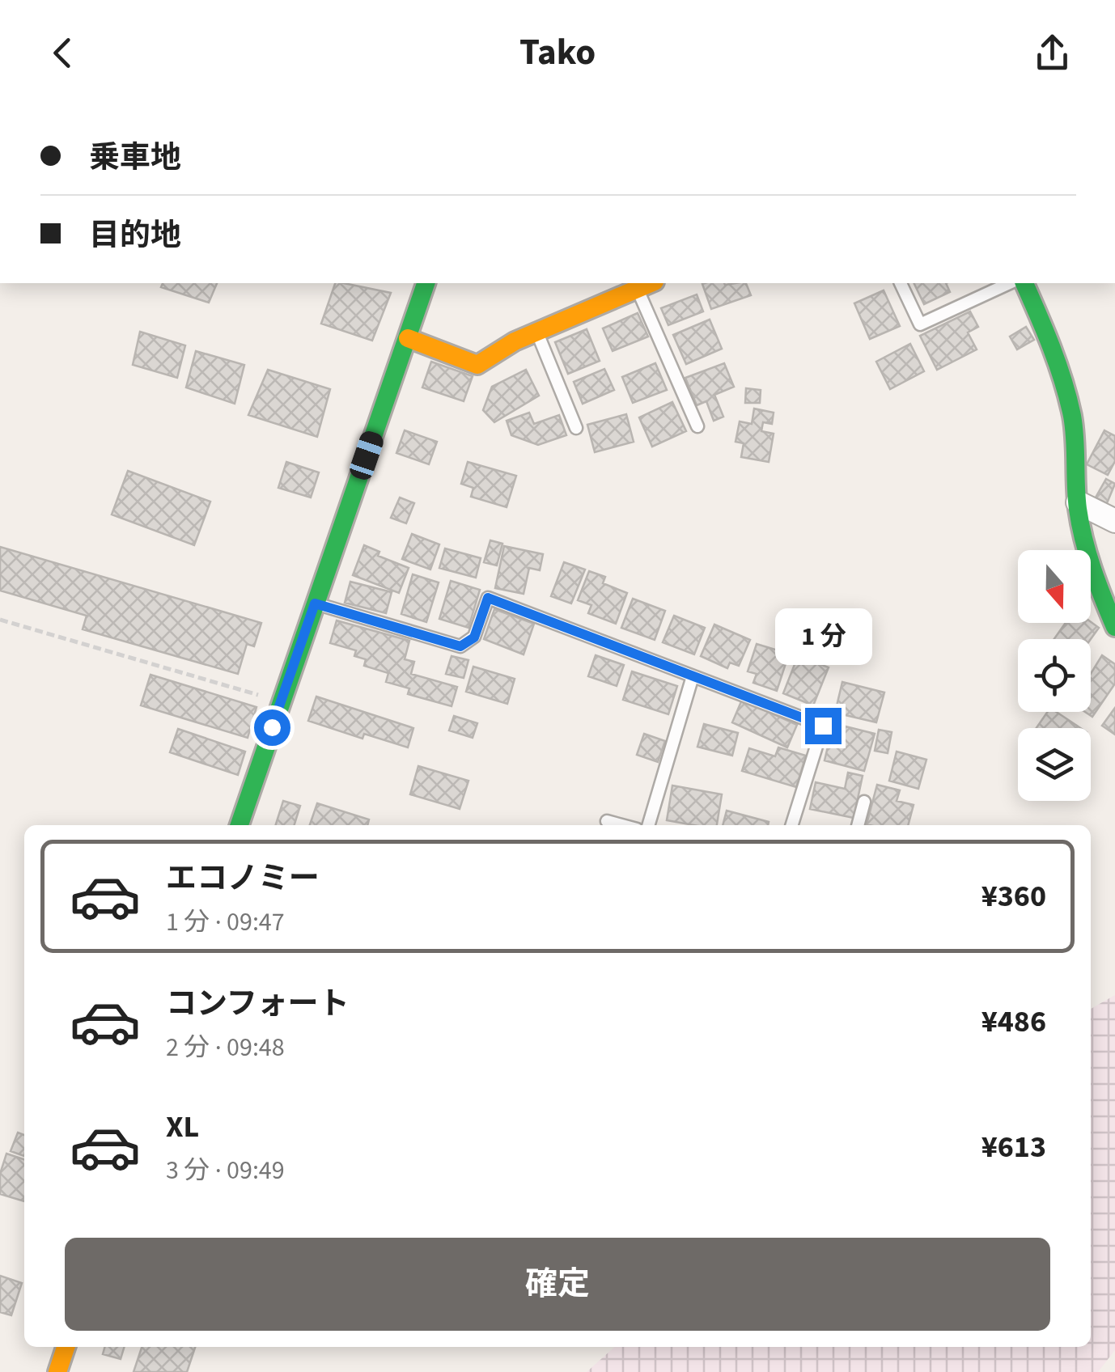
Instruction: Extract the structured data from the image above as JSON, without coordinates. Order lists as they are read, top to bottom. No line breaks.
{"north":"bottom","page":{"header":"Tako","banner":["乗車地","目的地"],"bubble":"1 分","list":[{"name":"エコノミー","note":"1 分 · 09:47","value":"¥360"},{"name":"コンフォート","note":"2 分 · 09:48","value":"¥486"},{"name":"XL","note":"3 分 · 09:49","value":"¥613"}],"buttons":"確定"}}
